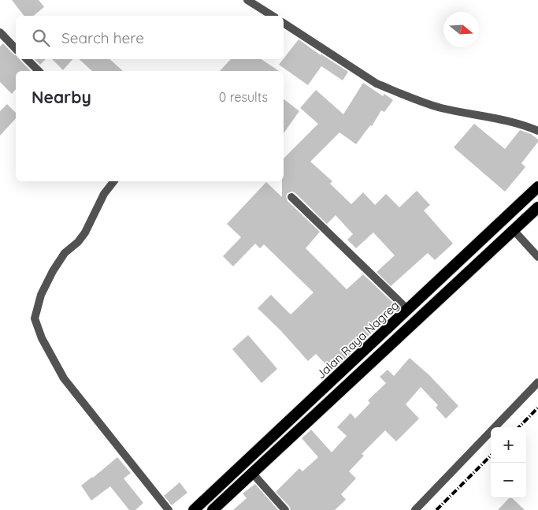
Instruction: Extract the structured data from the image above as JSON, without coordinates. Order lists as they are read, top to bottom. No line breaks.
{"streets":{"highway":["Jalan Raya Nagreg"]},"north":"right","page":{"search":"Search here","heading":["Nearby","0 results"],"map_buttons":["+","−"]}}
